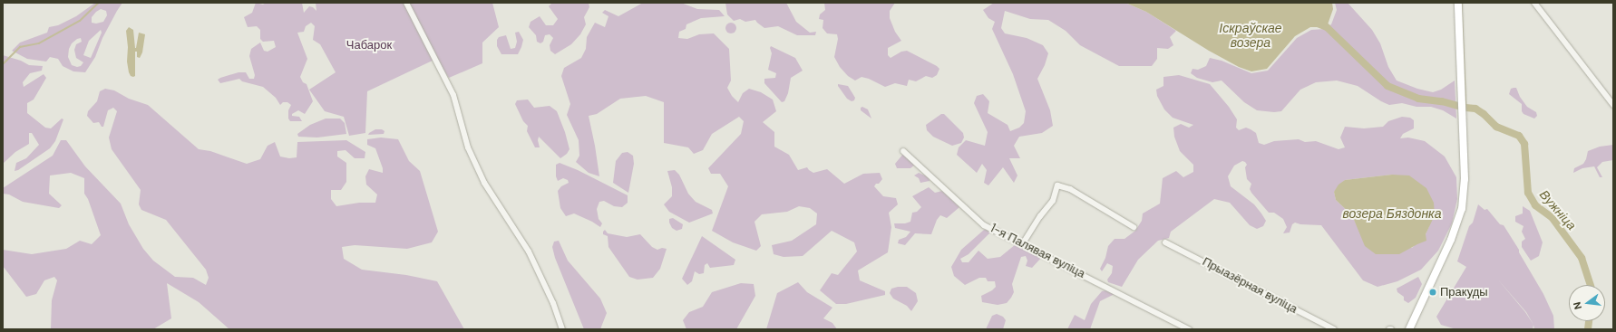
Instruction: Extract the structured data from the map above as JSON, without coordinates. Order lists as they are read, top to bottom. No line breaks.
{"streets":{"street":["1-я Палявая вуліца","Прыазёрная вуліца"]},"water":["Іскраўскае возера","Вужніца","возера Бяздонка"],"parks":["Чабарок"],"places":["Пракуды"],"north":"left"}
